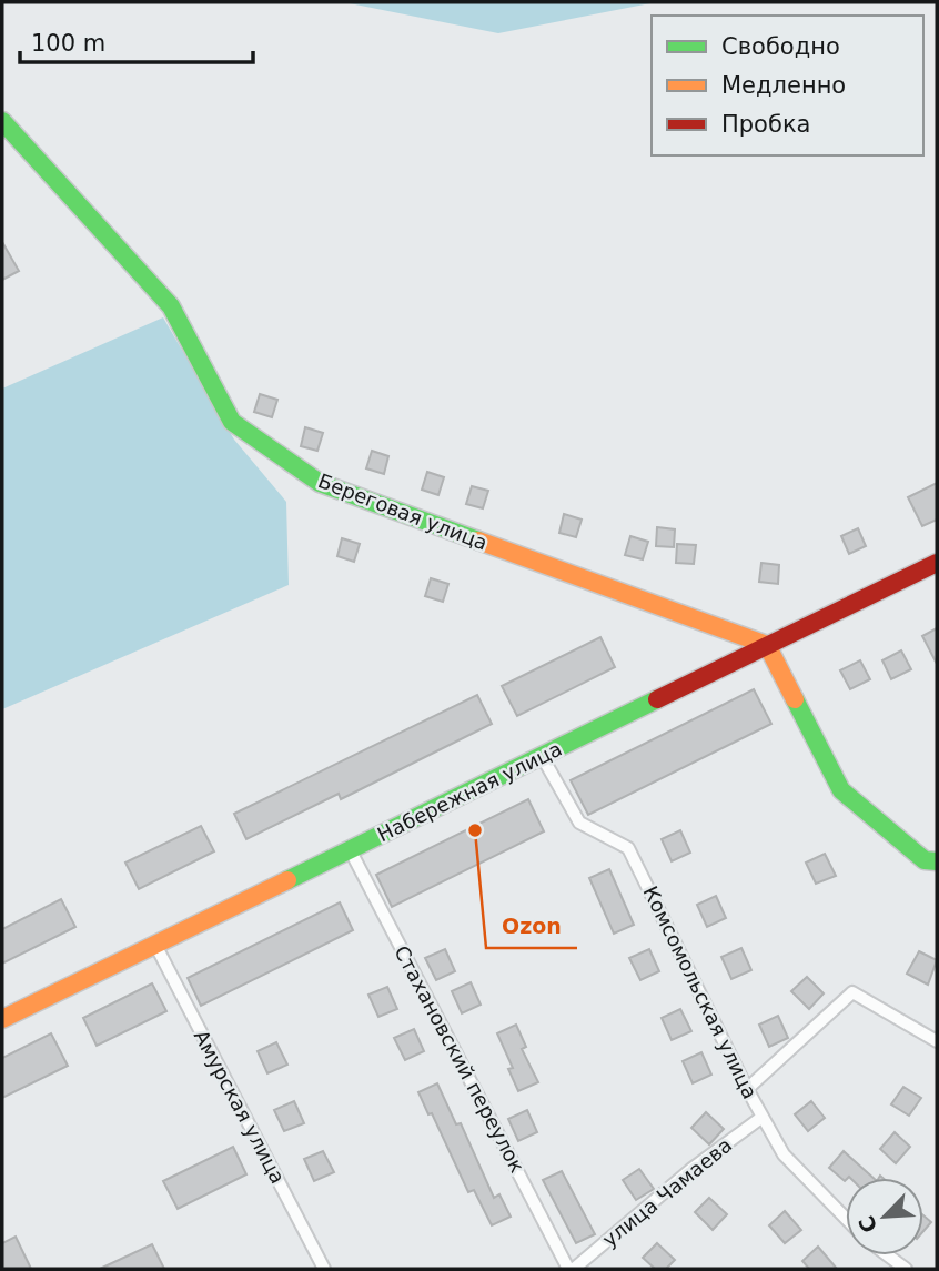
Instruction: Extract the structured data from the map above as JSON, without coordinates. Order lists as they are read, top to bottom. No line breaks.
{"streets":{"street":["Береговая улица","Набережная улица","Комсомольская улица","Стахановский переулок","Амурская улица","улица Чамаева"]},"crossings":[["Береговая улица","Набережная улица"],["Набережная улица","Комсомольская улица"],["Набережная улица","Стахановский переулок"],["Набережная улица","Амурская улица"],["Комсомольская улица","улица Чамаева"],["Стахановский переулок","улица Чамаева"]],"places":["Ozon"],"legend":["Свободно","Медленно","Пробка"],"scale_bar":"100 m","north":"bottom left"}
